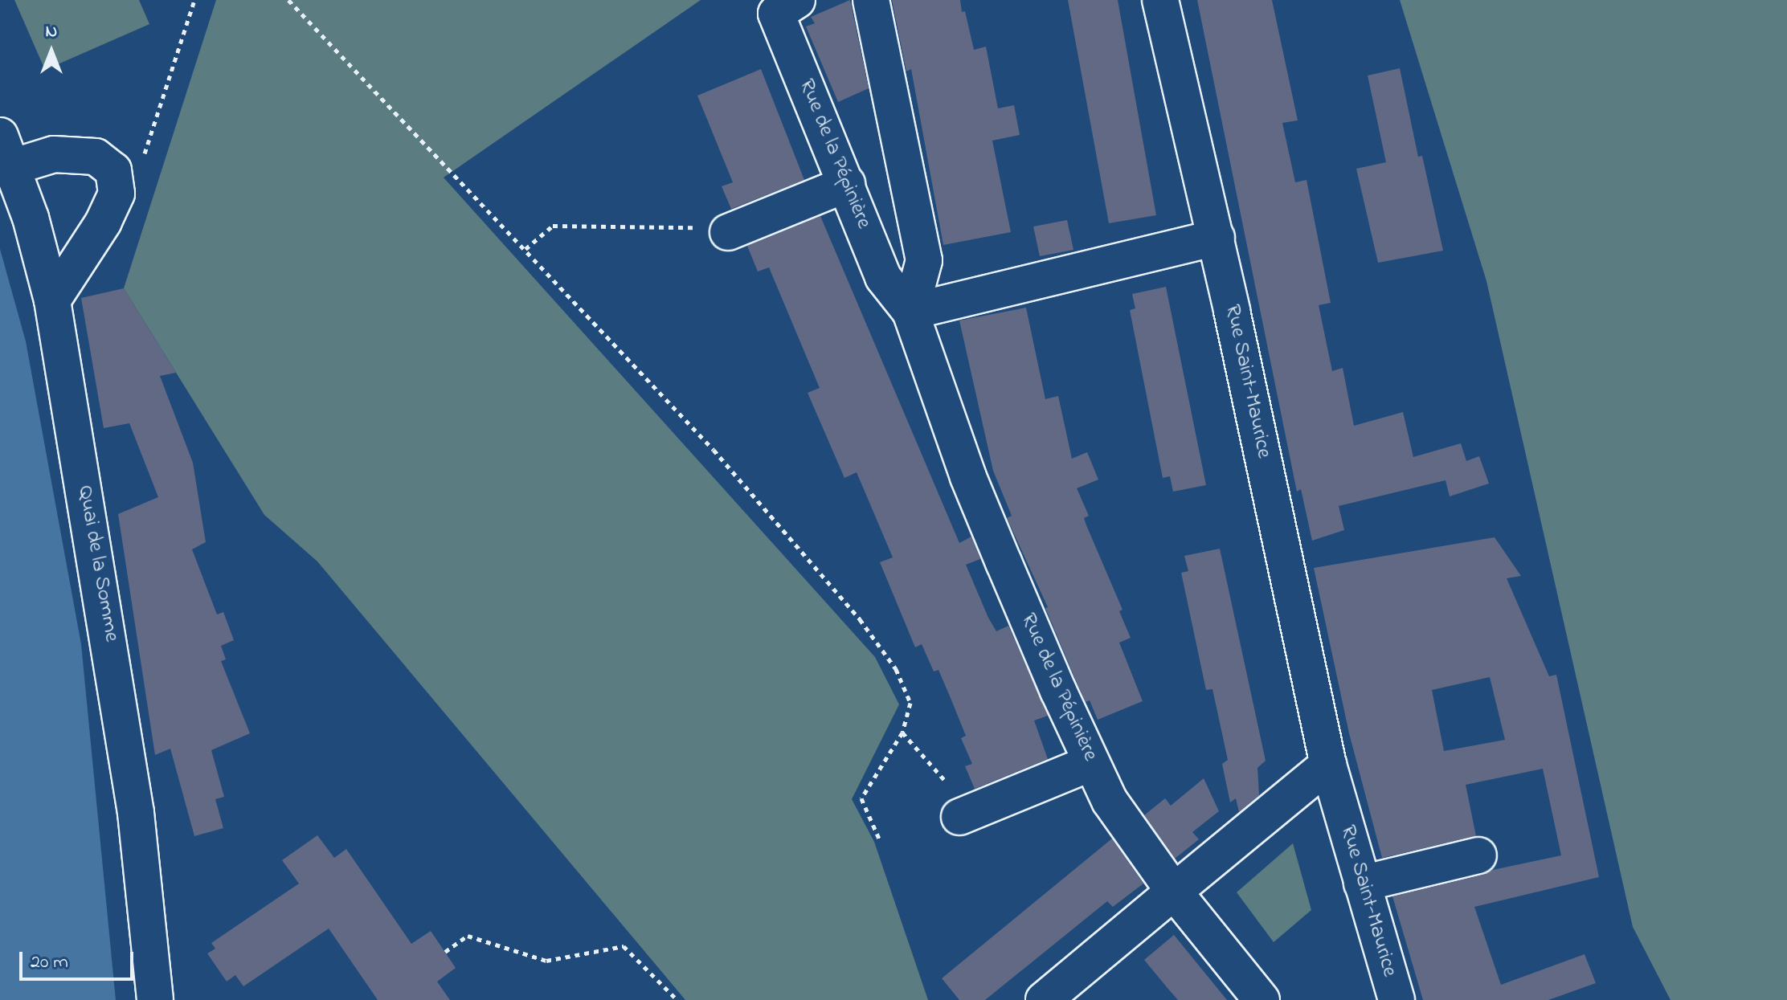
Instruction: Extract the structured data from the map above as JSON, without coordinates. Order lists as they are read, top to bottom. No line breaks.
{"streets":{"street":["Rue de la Pépinière","Rue Saint-Maurice","Quai de la Somme"]},"scale_bar":"20 m","north":"top"}
